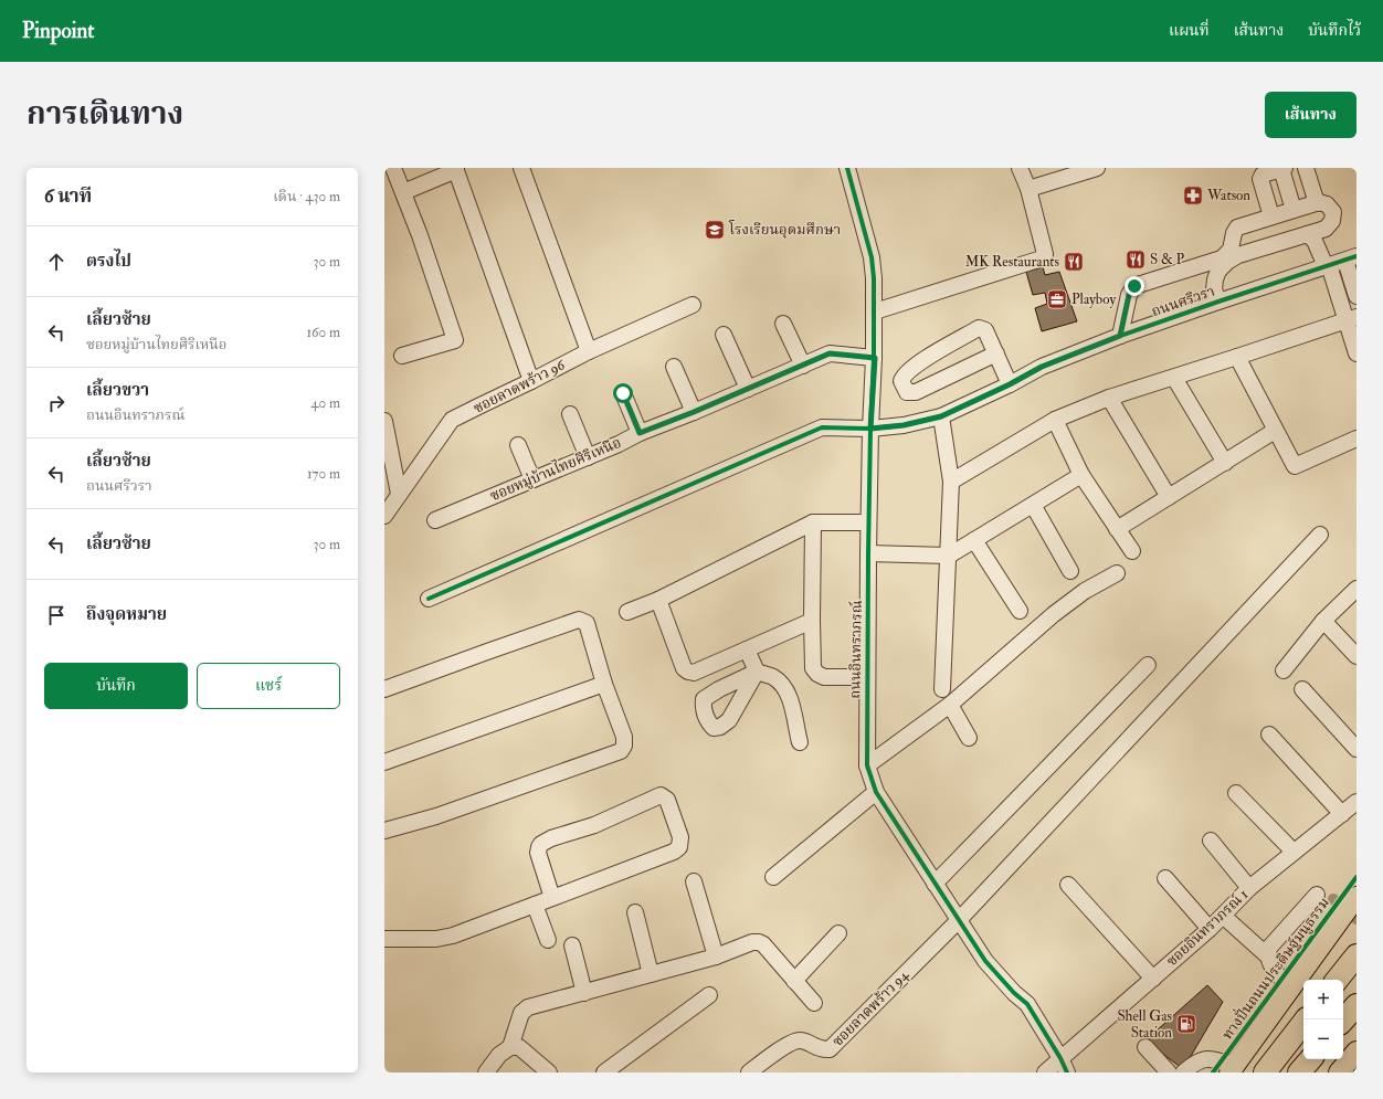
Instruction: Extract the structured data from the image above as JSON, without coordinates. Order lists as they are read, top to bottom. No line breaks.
{"streets":{"street":["ถนนศรีวรา","ซอยลาดพร้าว 96","ซอยหมู่บ้านไทยศิริเหนือ","ถนนอินทราภรณ์","ซอยอินทราภรณ์ 1","ซอยลาดพร้าว 94"],"cycle path":["ทางปั่นถนนประดิษฐ์มนูธรรม"]},"crossings":[["ถนนศรีวรา","ถนนอินทราภรณ์"],["ซอยหมู่บ้านไทยศิริเหนือ","ถนนอินทราภรณ์"],["ถนนอินทราภรณ์","ซอยอินทราภรณ์ 1"],["ถนนอินทราภรณ์","ซอยลาดพร้าว 94"]],"places":{"pharmacy":["Watson"],"school or university":["โรงเรียนอุดมศึกษา"],"restaurant":["S & P","MK Restaurants"],"office":["Playboy"],"fuel station":["Shell Gas Station"]},"page":{"header":"Pinpoint","nav":["แผนที่","เส้นทาง","บันทึกไว้"],"title":"การเดินทาง","buttons":["เส้นทาง",["บันทึก","แชร์"]],"heading":["6 นาที","เดิน · 430 m"],"list":[["ตรงไป","30 m"],["เลี้ยวซ้าย","ซอยหมู่บ้านไทยศิริเหนือ","160 m"],["เลี้ยวขวา","ถนนอินทราภรณ์","40 m"],["เลี้ยวซ้าย","ถนนศรีวรา","170 m"],["เลี้ยวซ้าย","30 m"],"ถึงจุดหมาย"],"map_buttons":["+","−"]}}
